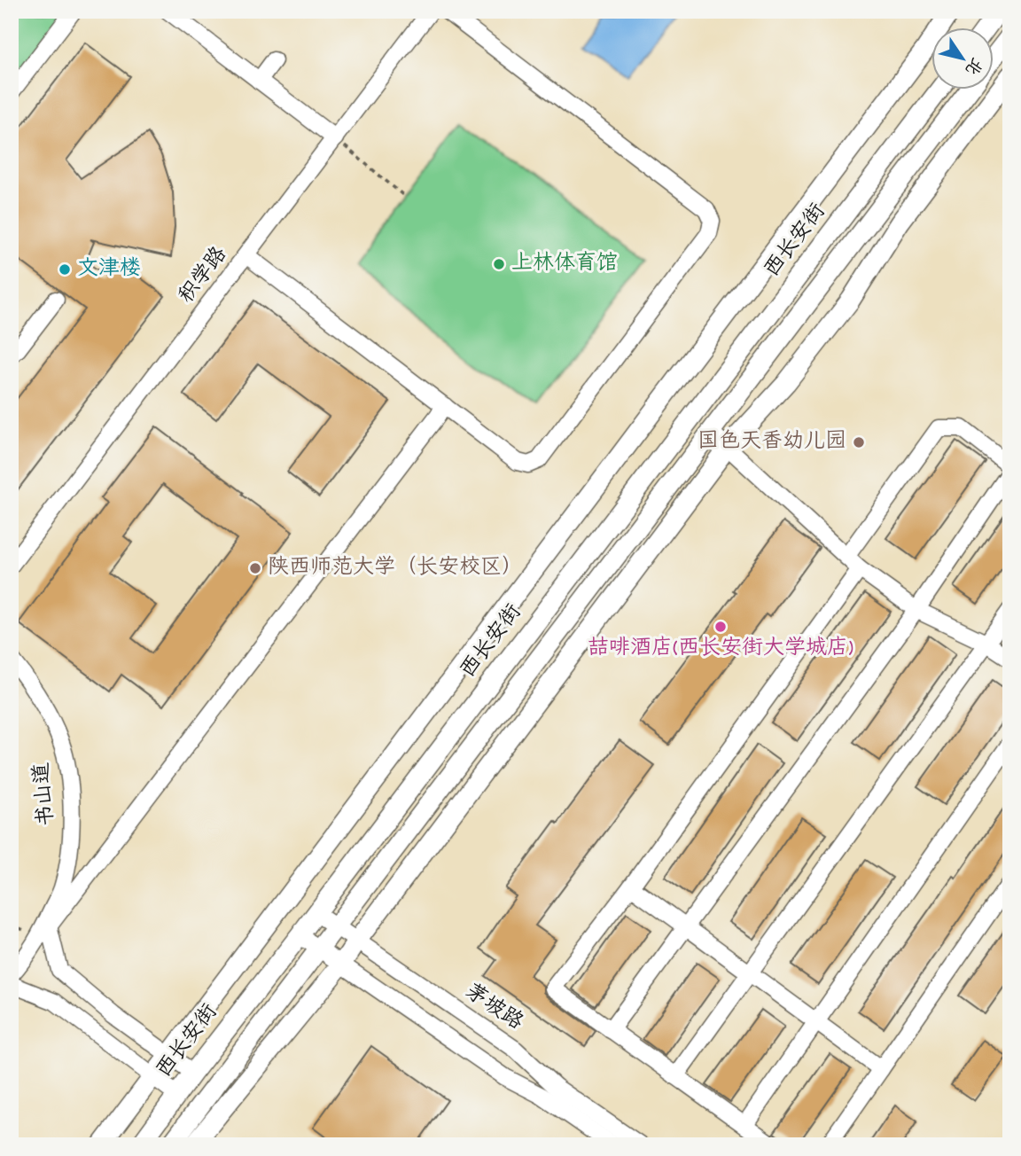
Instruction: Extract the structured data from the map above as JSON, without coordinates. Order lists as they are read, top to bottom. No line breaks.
{"streets":{"main road":["西长安街"],"street":["积学路","书山道","茅坡路"]},"crossings":[["西长安街","茅坡路"]],"places":["上林体育馆","文津楼","国色天香幼儿园","陕西师范大学（长安校区）","喆啡酒店(西长安街大学城店)"],"north":"bottom right"}
